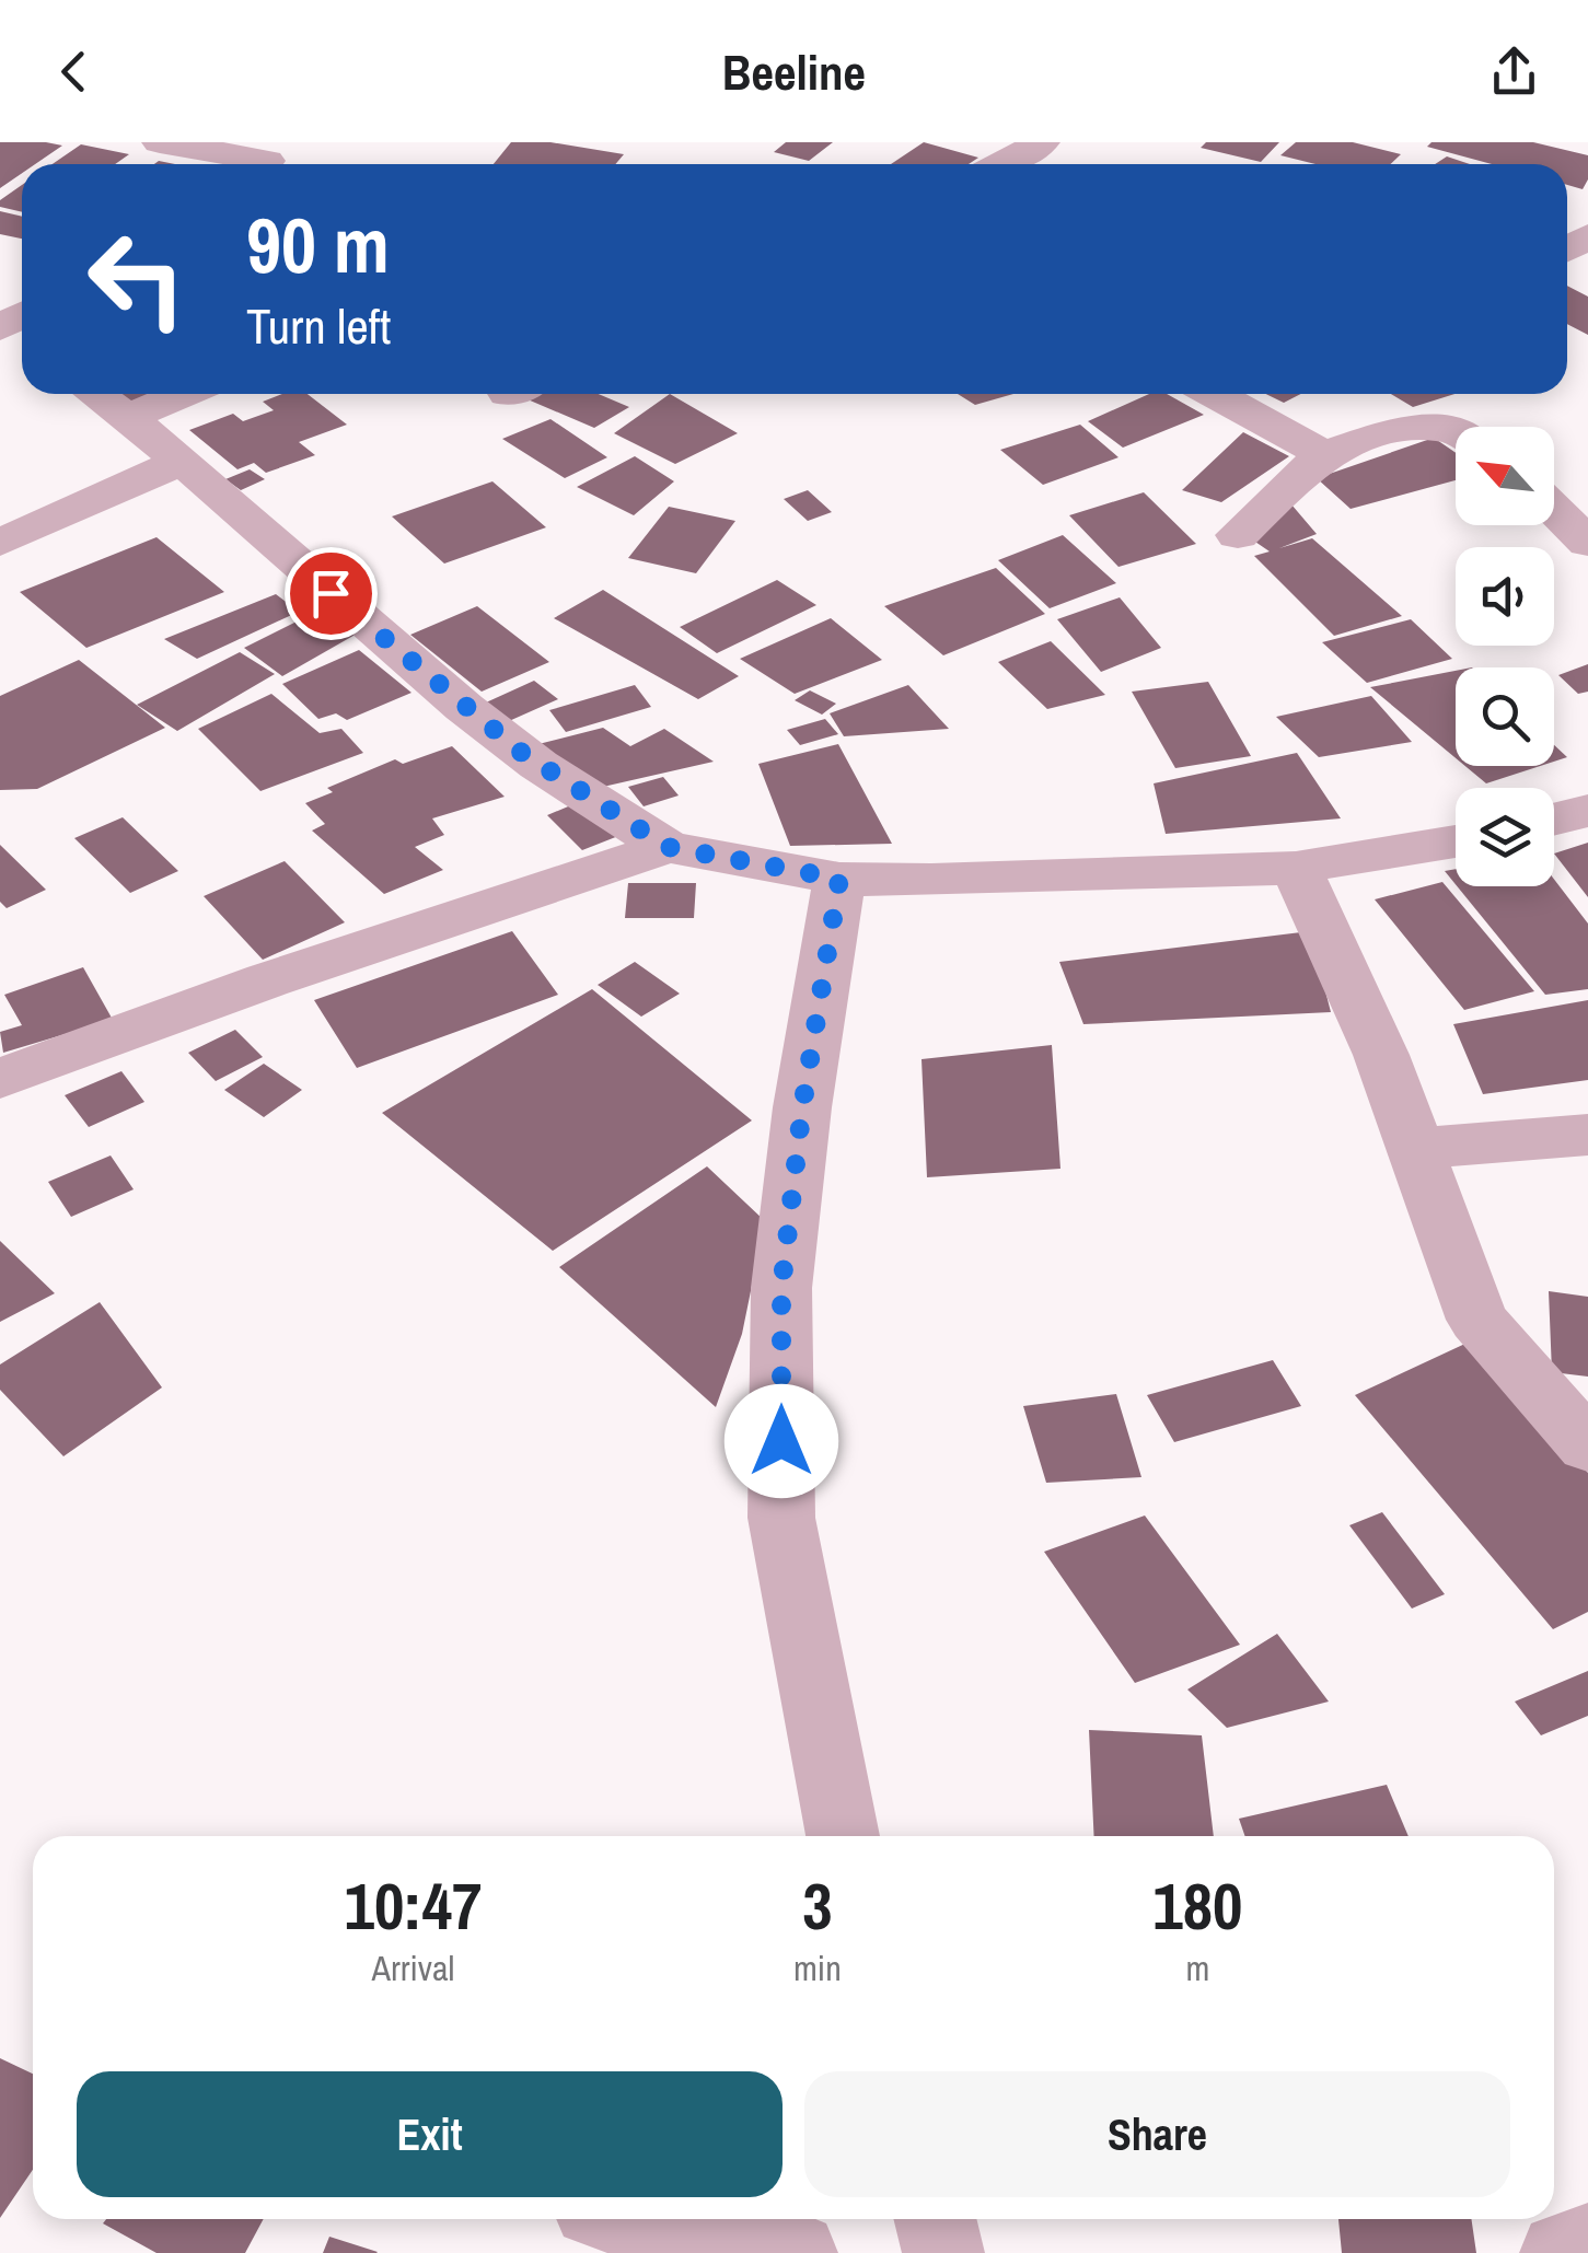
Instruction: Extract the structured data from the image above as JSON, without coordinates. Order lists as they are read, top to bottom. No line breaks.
{"north":"top left","page":{"header":"Beeline","turn":["90 m","Turn left"],"eta":["10:47","Arrival","3","min","180","m"],"buttons":["Exit","Share"]}}
